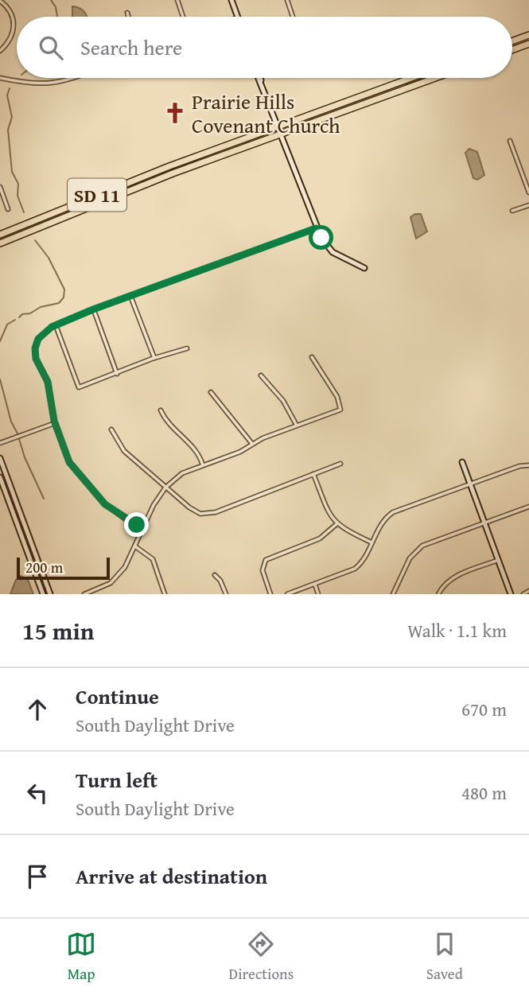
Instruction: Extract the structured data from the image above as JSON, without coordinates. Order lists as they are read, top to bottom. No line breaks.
{"streets":{"highway":["SD 11"]},"places":{"church":["Prairie Hills Covenant Church"]},"scale_bar":"200 m","page":{"search":"Search here","scale":"200 m","heading":["15 min","Walk · 1.1 km"],"list":[["Continue","South Daylight Drive","670 m"],["Turn left","South Daylight Drive","480 m"],"Arrive at destination"],"nav":["Map","Directions","Saved"]}}
